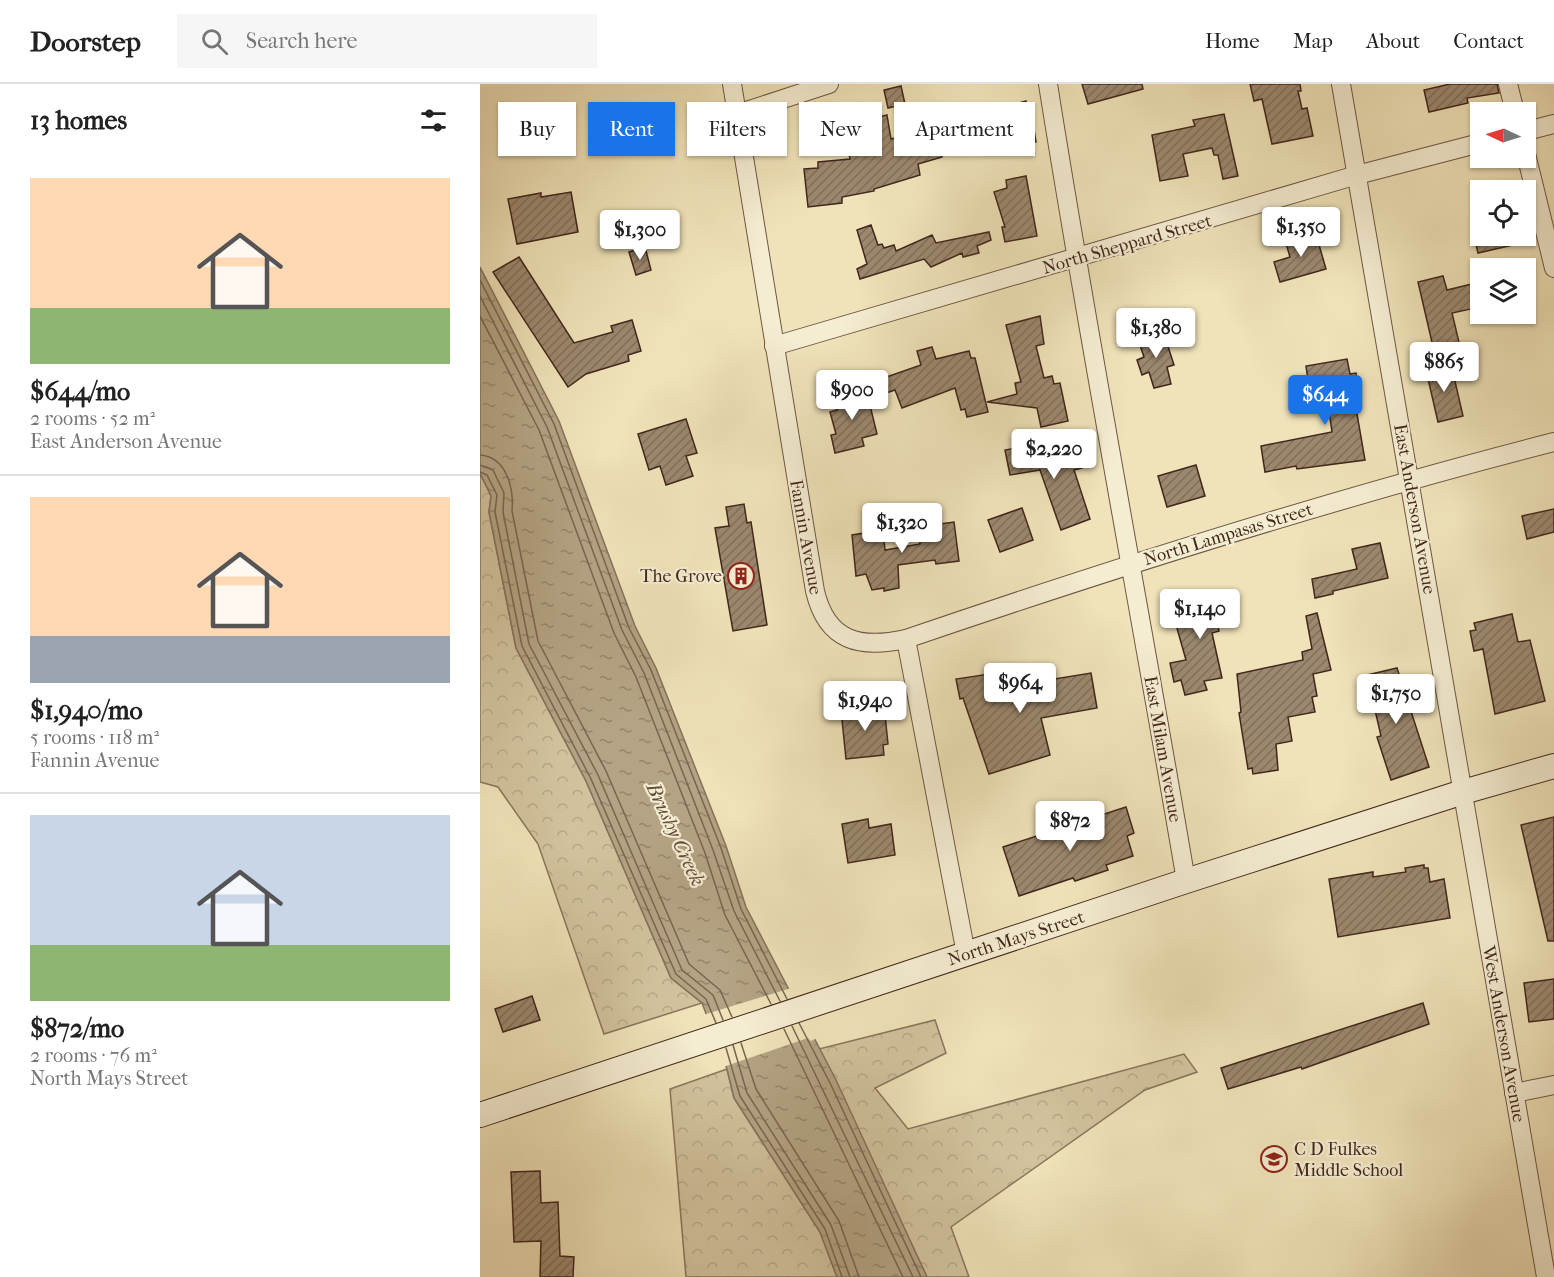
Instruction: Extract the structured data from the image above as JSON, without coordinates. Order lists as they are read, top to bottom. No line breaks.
{"streets":{"main road":["North Mays Street"],"street":["North Sheppard Street","East Anderson Avenue","North Lampasas Street","Fannin Avenue","East Milam Avenue","West Anderson Avenue"]},"crossings":[["North Sheppard Street","East Anderson Avenue"],["North Sheppard Street","Fannin Avenue"],["North Sheppard Street","East Milam Avenue"],["East Anderson Avenue","North Lampasas Street"],["East Anderson Avenue","North Mays Street"],["East Anderson Avenue","West Anderson Avenue"],["North Lampasas Street","Fannin Avenue"],["North Lampasas Street","East Milam Avenue"],["East Milam Avenue","North Mays Street"],["North Mays Street","West Anderson Avenue"]],"water":["Brushy Creek"],"places":{"building":["The Grove"],"school or university":["C D Fulkes Middle School"]},"north":"left","page":{"header":"Doorstep","search":"Search here","nav":["Home","Map","About","Contact"],"heading":"13 homes","chip":["Buy","Rent","Filters","New","Apartment"],"list":[{"name":"$644/mo","note":"2 rooms · 52 m² · East Anderson Avenue"},{"name":"$1,940/mo","note":"5 rooms · 118 m² · Fannin Avenue"},{"name":"$872/mo","note":"2 rooms · 76 m² · North Mays Street"}],"price":["$1,350","$1,300","$1,380","$865","$900","$644","$2,220","$1,320","$1,140","$964","$1,750","$1,940","$872"]}}
